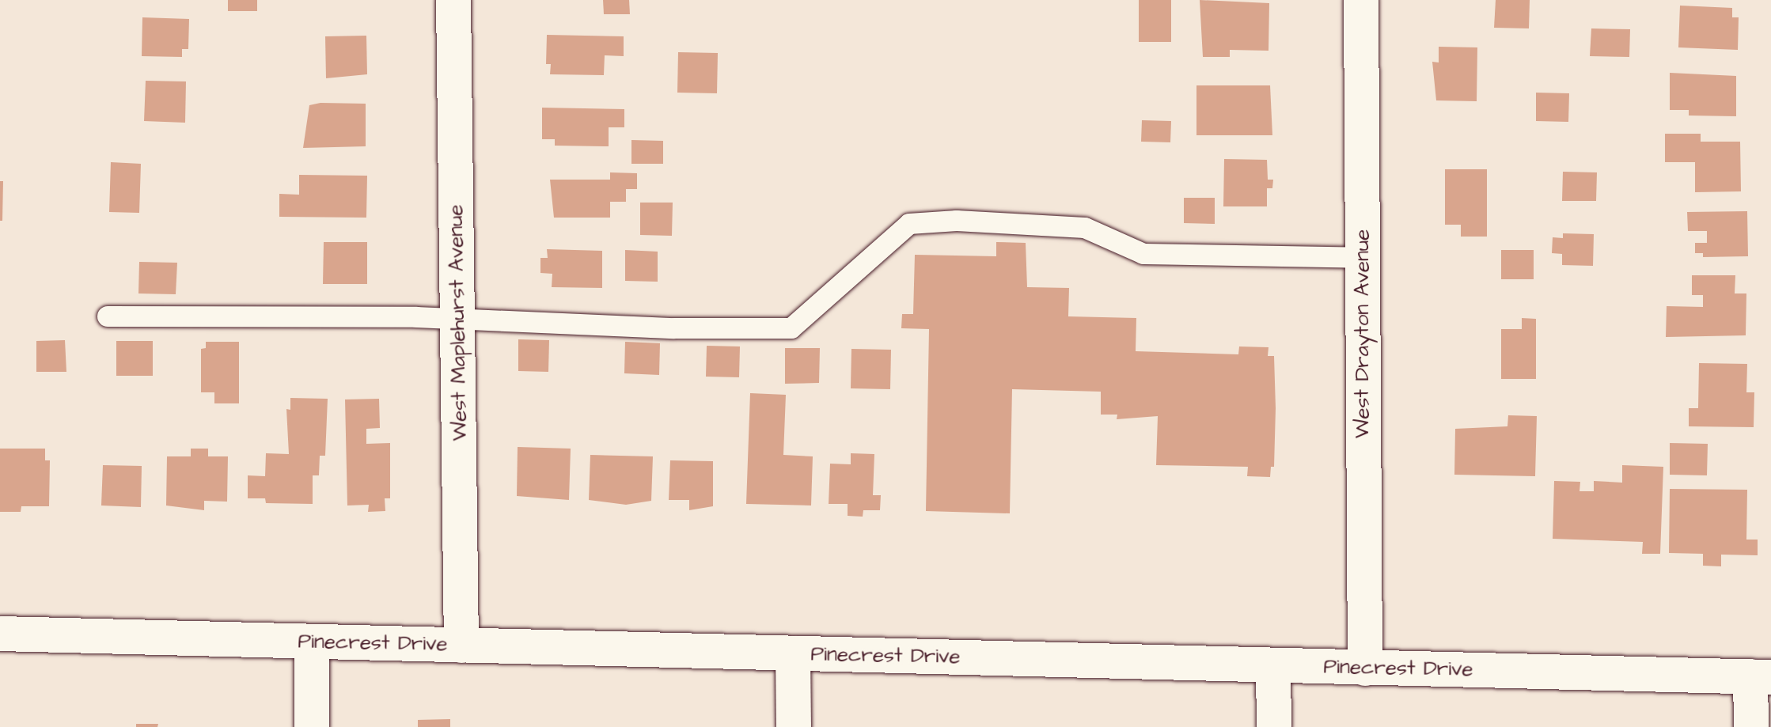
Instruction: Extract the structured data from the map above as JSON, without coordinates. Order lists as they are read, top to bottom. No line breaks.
{"streets":{"street":["West Maplehurst Avenue","West Drayton Avenue","Pinecrest Drive"]},"crossings":[["West Maplehurst Avenue","Pinecrest Drive"],["West Drayton Avenue","Pinecrest Drive"]]}
